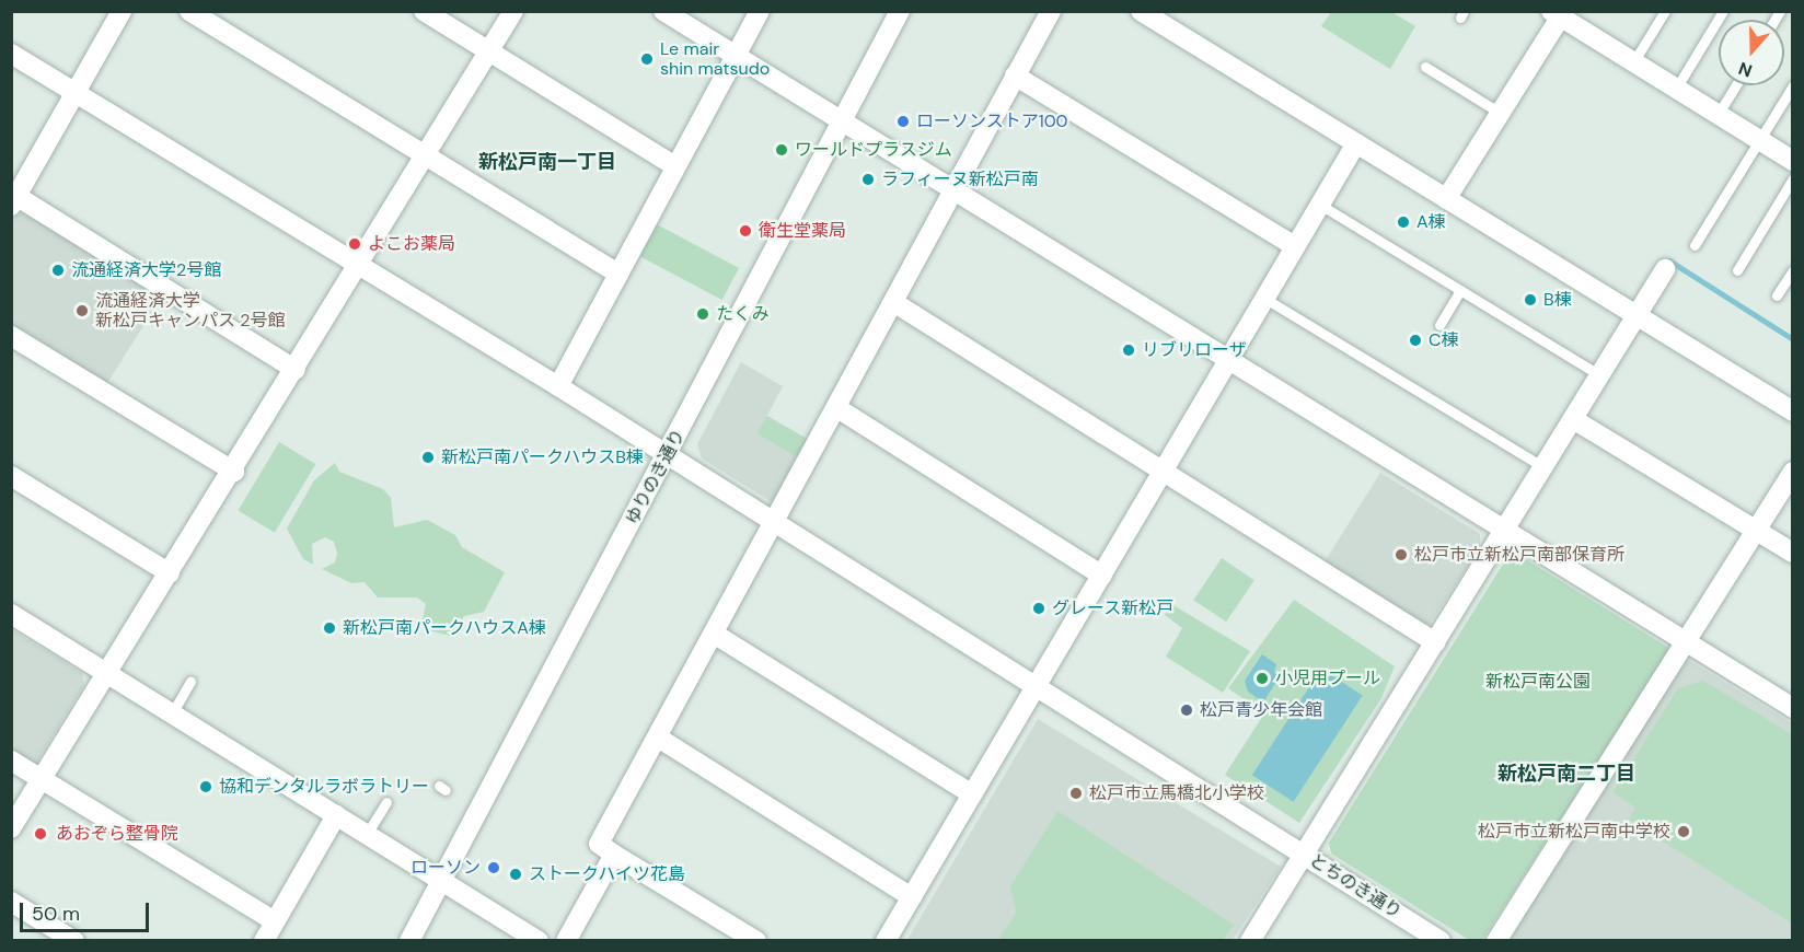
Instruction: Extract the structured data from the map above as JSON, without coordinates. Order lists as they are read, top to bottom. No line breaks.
{"streets":{"street":["ゆりのき通り","とちのき通り"]},"crossings":[["ゆりのき通り","とちのき通り"]],"districts":["新松戸南一丁目","新松戸南二丁目"],"parks":["新松戸南公園"],"places":["Le mair shin matsudo","ローソンストア100","ワールドプラスジム","ラフィーヌ新松戸南","A棟","衛生堂薬局","よこお薬局","流通経済大学2号館","B棟","流通経済大学 新松戸キャンパス 2号館","たくみ","C棟","リブリローザ","新松戸南パークハウスB棟","松戸市立新松戸南部保育所","グレース新松戸","新松戸南パークハウスA棟","小児用プール","松戸青少年会館","協和デンタルラボラトリー","松戸市立馬橋北小学校","松戸市立新松戸南中学校","あおぞら整骨院","ローソン","ストークハイツ花島"],"scale_bar":"50 m","north":"bottom"}
